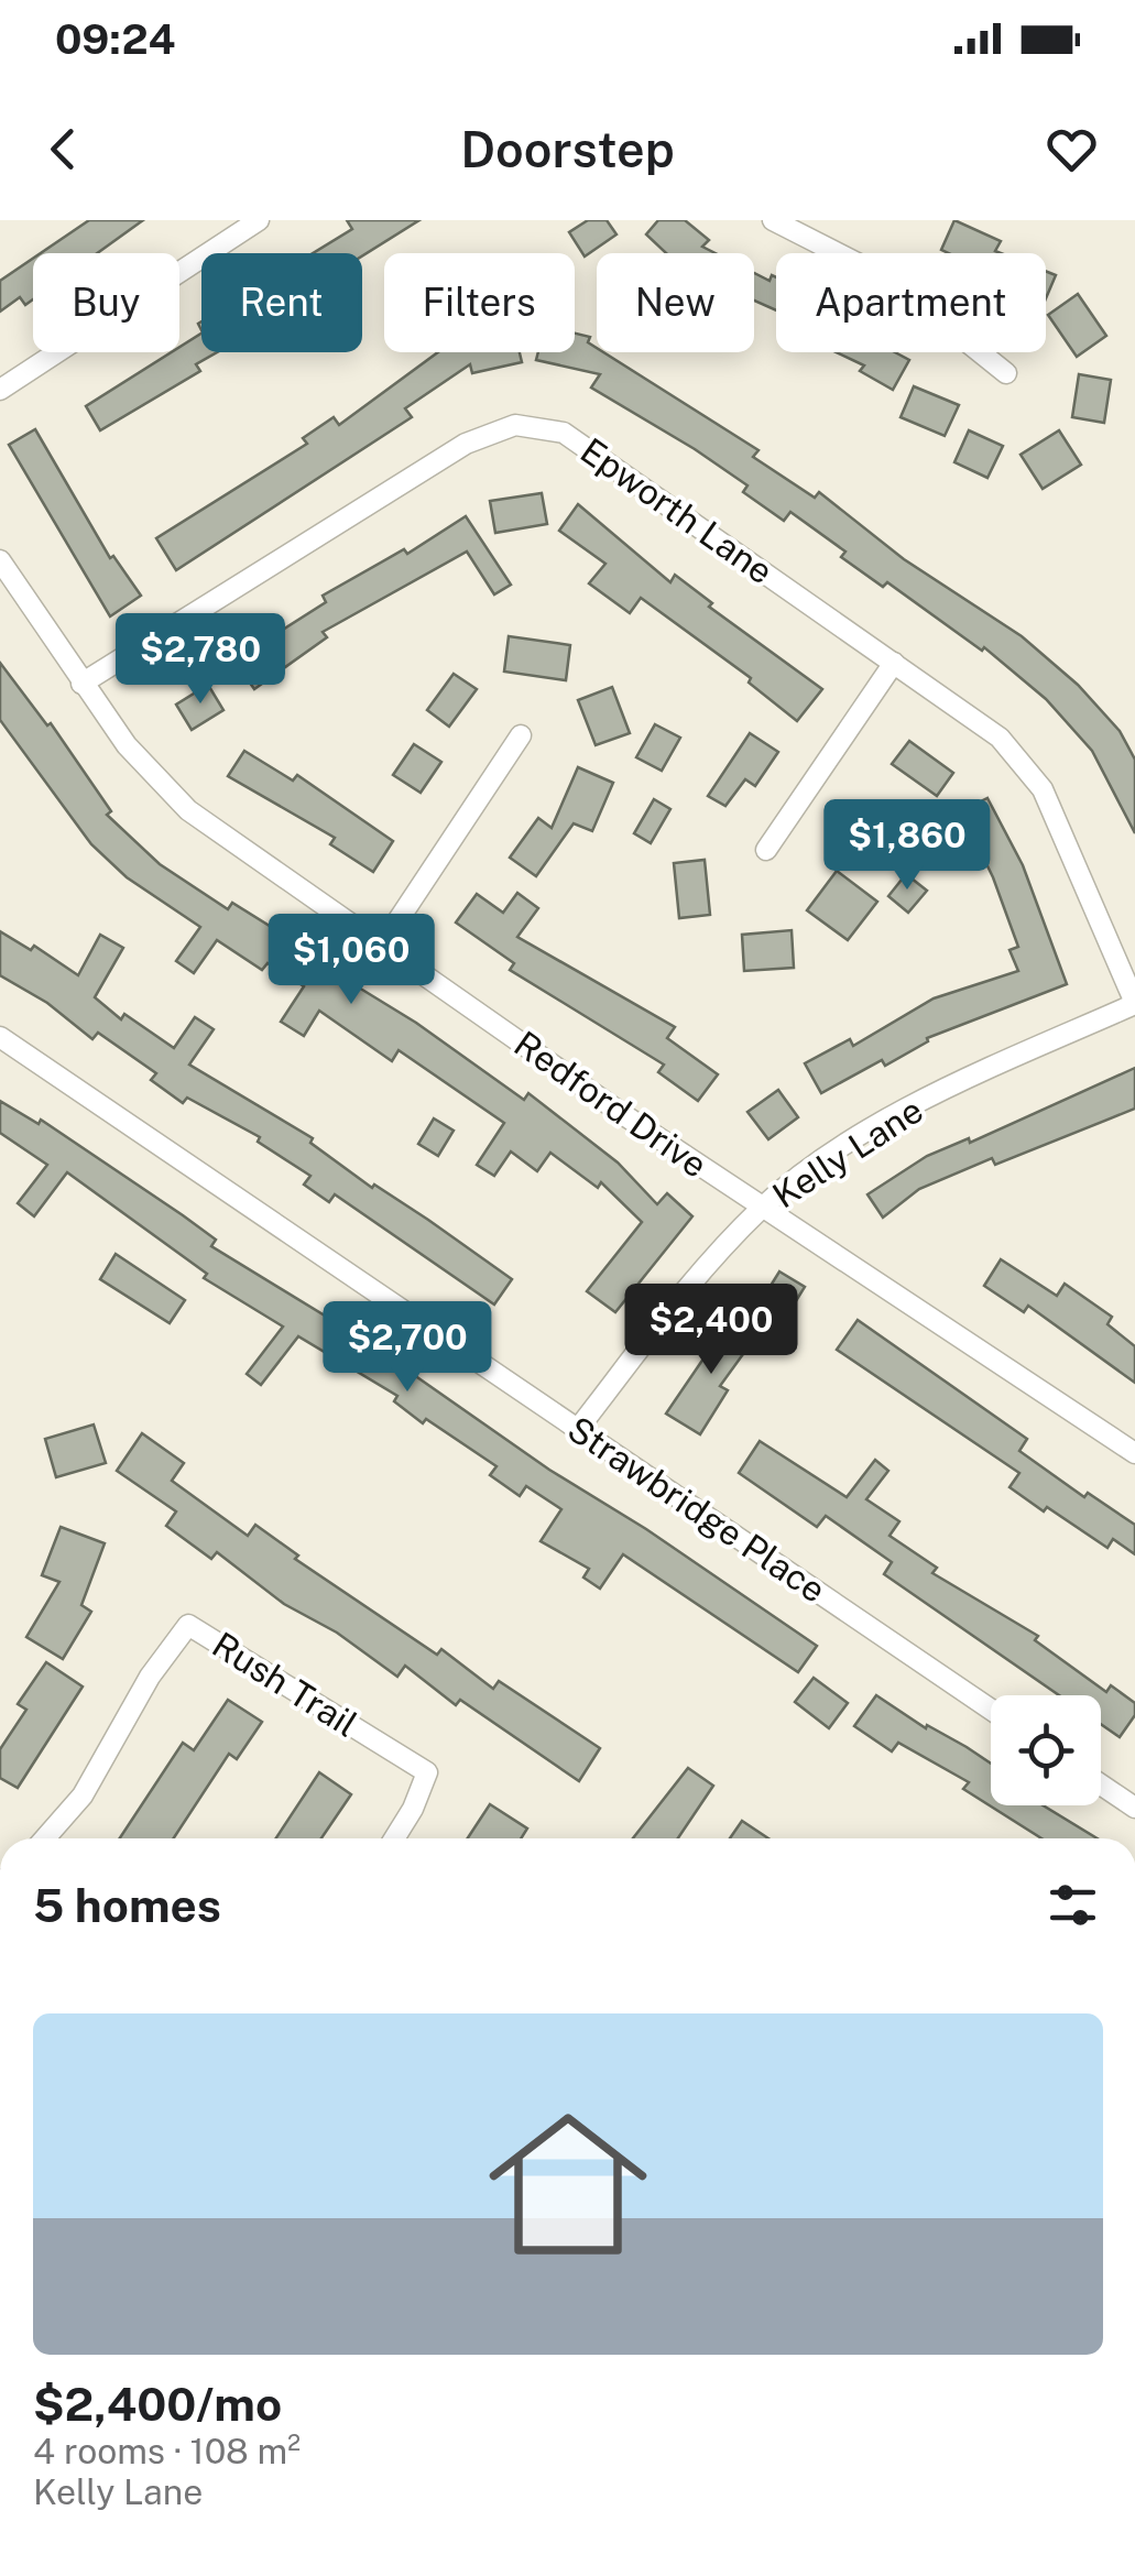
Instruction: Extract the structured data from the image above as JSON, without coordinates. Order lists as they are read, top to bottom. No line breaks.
{"streets":{"street":["Epworth Lane","Redford Drive","Kelly Lane","Strawbridge Place","Rush Trail"]},"crossings":[["Epworth Lane","Redford Drive"],["Epworth Lane","Kelly Lane"],["Redford Drive","Kelly Lane"],["Kelly Lane","Strawbridge Place"]],"page":{"status":"09:24","header":"Doorstep","chip":["Buy","Rent","Filters","New","Apartment"],"price":["$2,780","$1,860","$1,060","$2,400","$2,700"],"heading":"5 homes","list":[{"name":"$2,400/mo","note":"4 rooms · 108 m² · Kelly Lane"}]}}
